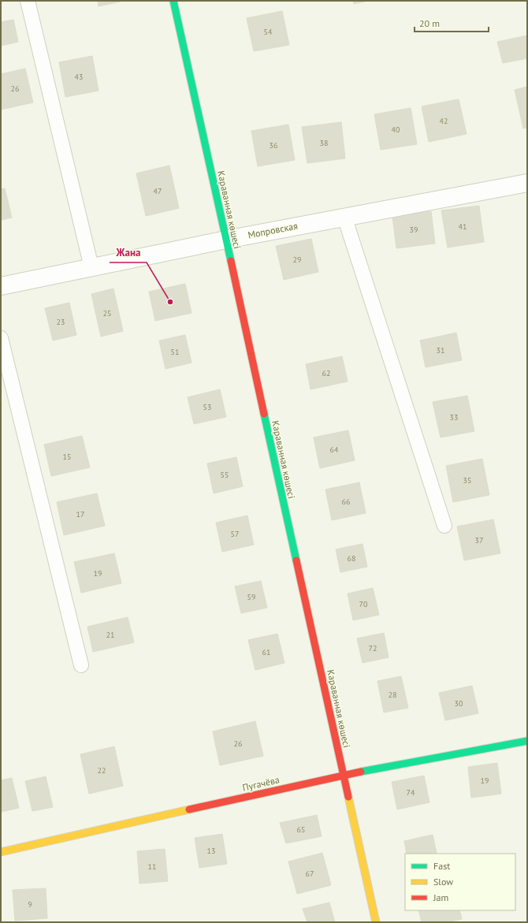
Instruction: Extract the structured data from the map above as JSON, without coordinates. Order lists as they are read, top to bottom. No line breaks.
{"streets":{"main road":["Караванная көшесі","Пугачёва"],"street":["Мопровская"]},"crossings":[["Караванная көшесі","Мопровская"],["Караванная көшесі","Пугачёва"]],"places":["Жана"],"house_numbers":["54","43","26","42","40","38","36","47","41","39","29","25","23","31","51","62","53","33","64","15","55","35","66","17","57","37","68","19","59","70","21","72","61","28","30","26","22","19","74","65","13","11","67","9"],"legend":["Fast","Slow","Jam"],"scale_bar":"20 m"}
